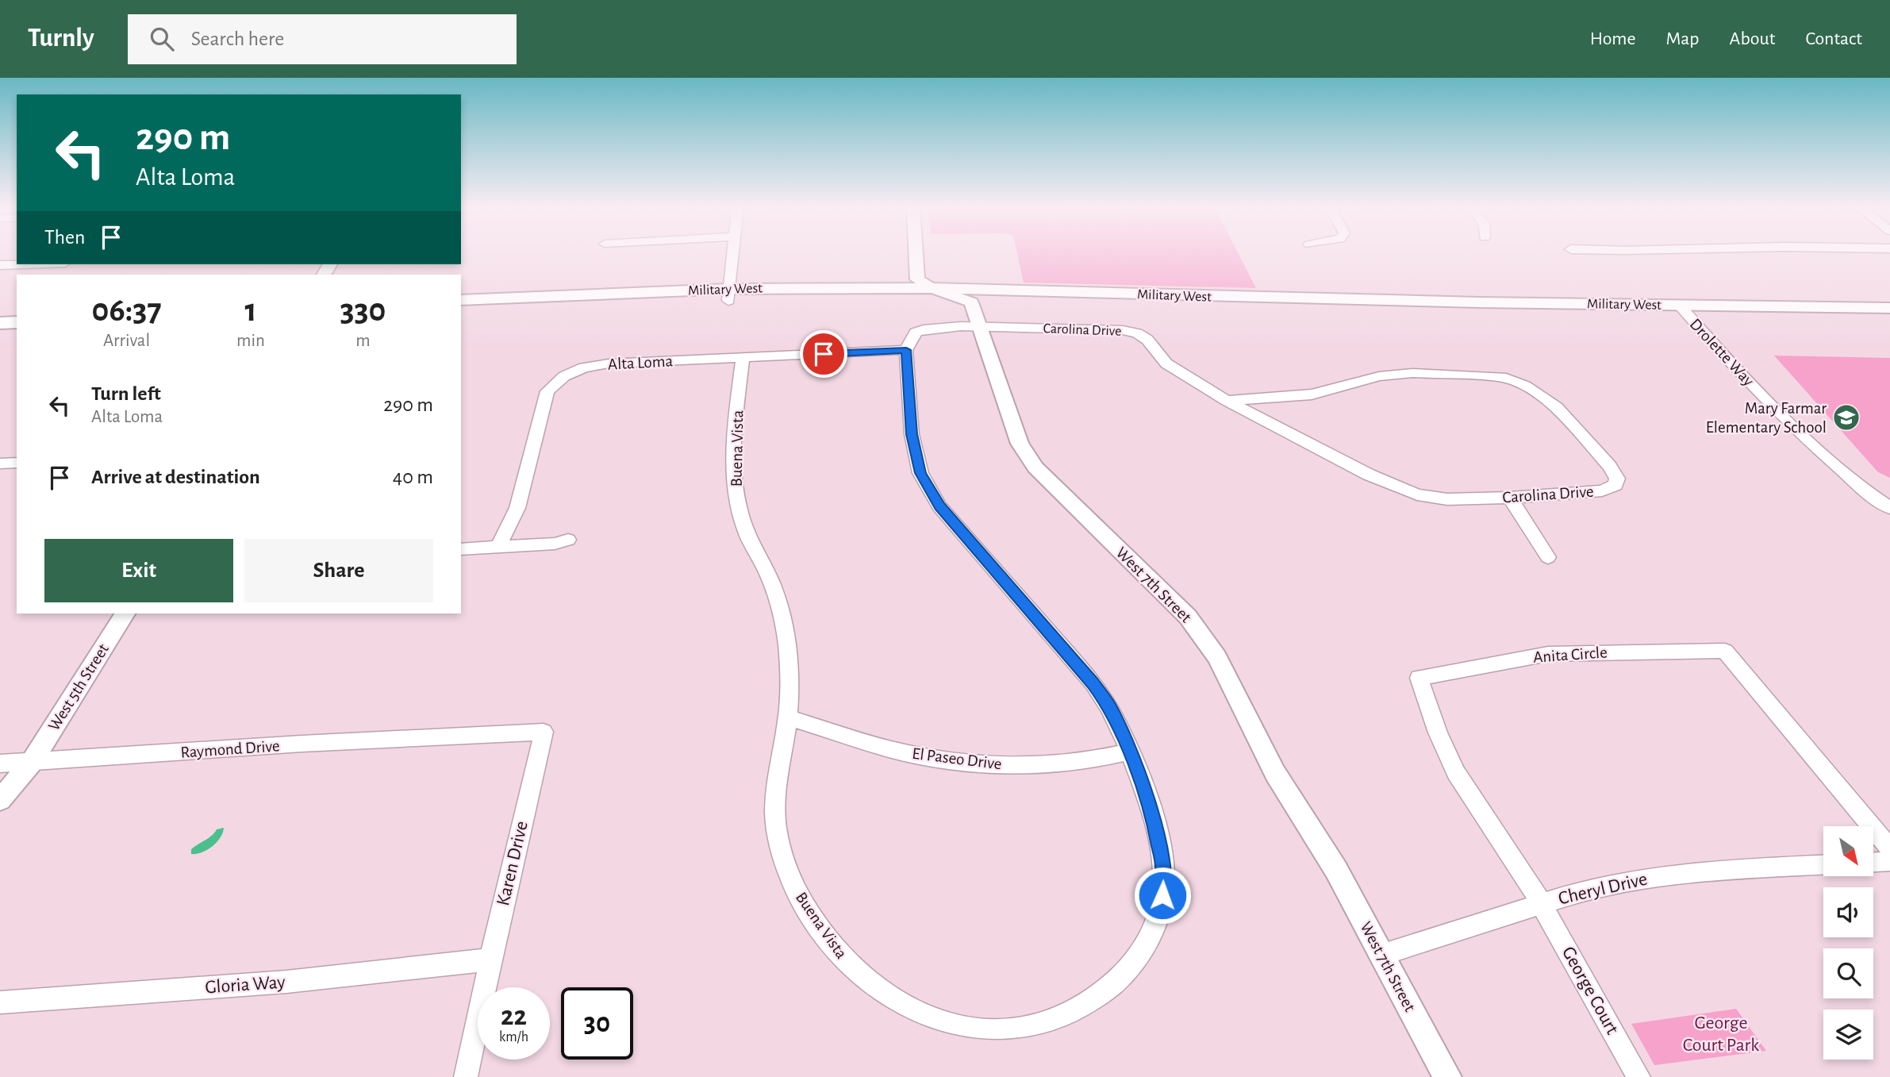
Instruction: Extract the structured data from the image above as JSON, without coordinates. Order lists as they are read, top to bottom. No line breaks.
{"streets":{"main road":["Military West"],"street":["Carolina Drive","Drolette Way","Alta Loma","Buena Vista","West 7th Street","Anita Circle","West 5th Street","Raymond Drive","El Paseo Drive","Karen Drive","Cheryl Drive","Gloria Way","George Court"]},"crossings":[["Military West","Drolette Way"],["Military West","West 7th Street"],["Carolina Drive","West 7th Street"],["Alta Loma","Buena Vista"],["Buena Vista","El Paseo Drive"],["West 7th Street","Cheryl Drive"],["Anita Circle","Cheryl Drive"],["Anita Circle","George Court"],["West 5th Street","Raymond Drive"],["Raymond Drive","Karen Drive"],["Karen Drive","Gloria Way"],["Cheryl Drive","George Court"]],"parks":["George Court Park"],"places":{"school or university":["Mary Farmar Elementary School"]},"north":"bottom right","page":{"header":"Turnly","search":"Search here","nav":["Home","Map","About","Contact"],"turn":["290 m","Alta Loma"],"then":"Then","eta":["06:37","Arrival","1","min","330","m"],"list":[{"name":"Turn left","note":"Alta Loma","value":"290 m"},{"name":"Arrive at destination","value":"40 m"}],"buttons":["Exit","Share"],"speed":"22 km/h","limit":"30"}}
